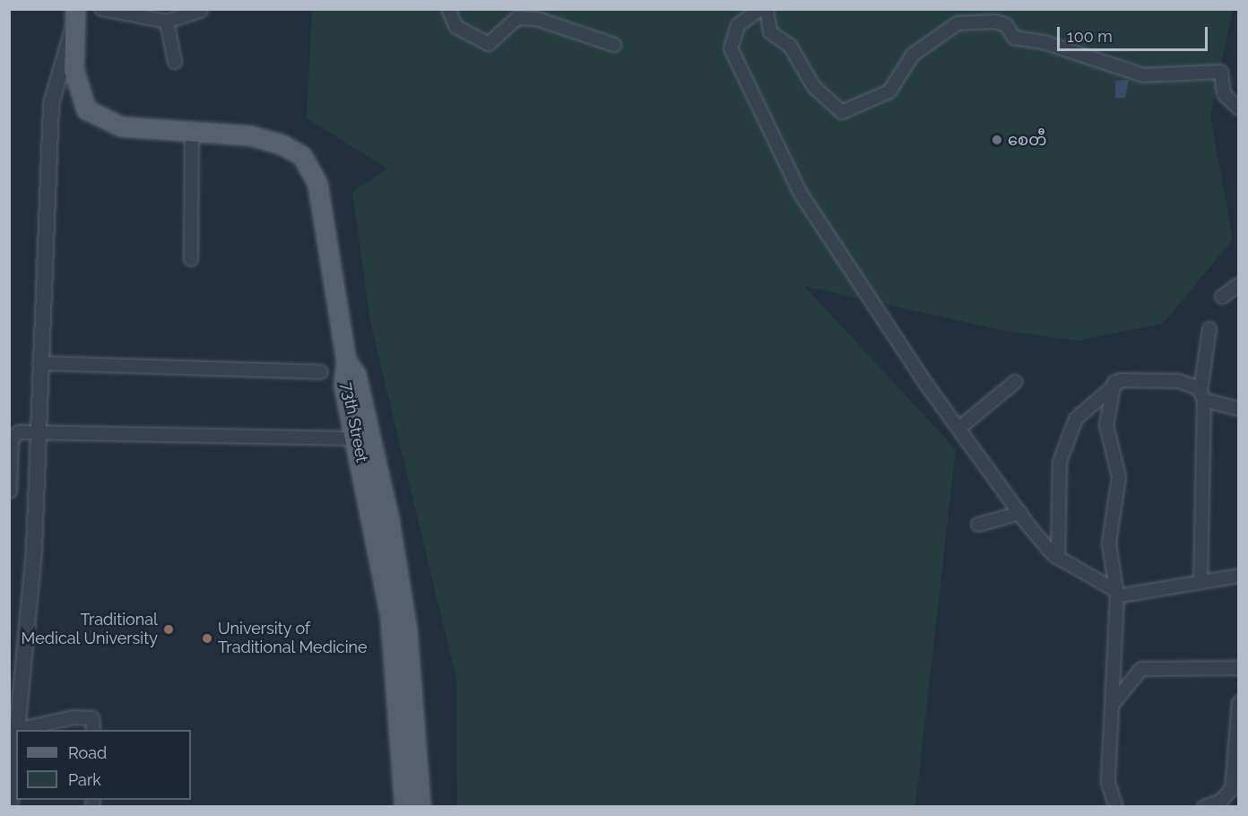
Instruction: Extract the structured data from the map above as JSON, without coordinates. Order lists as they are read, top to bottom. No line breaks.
{"streets":{"main road":["73th Street"]},"places":["စေတီ","Traditional Medical University","University of Traditional Medicine"],"legend":["Road","Park"],"scale_bar":"100 m"}
